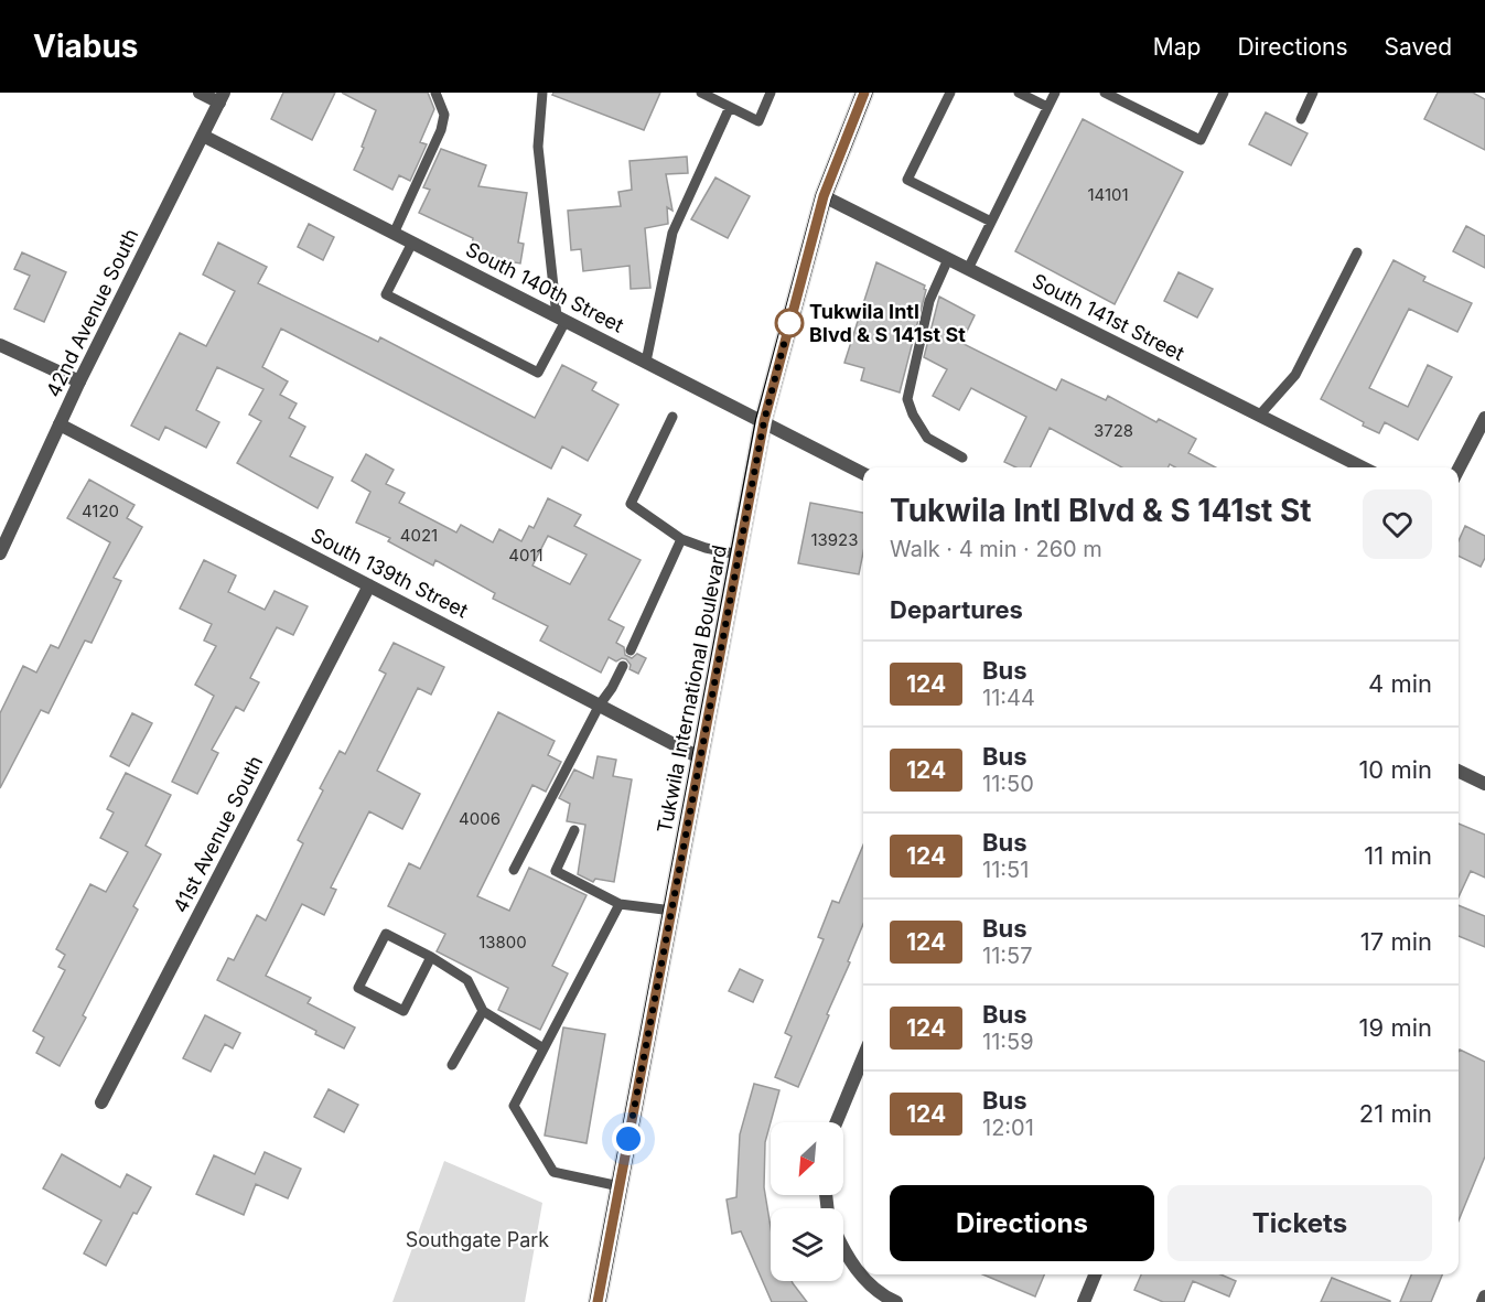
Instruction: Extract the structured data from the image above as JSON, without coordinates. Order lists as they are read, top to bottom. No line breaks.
{"streets":{"main road":["Tukwila International Boulevard"],"street":["South 140th Street","42nd Avenue South","South 141st Street","South 139th Street","41st Avenue South"]},"crossings":[["South 140th Street","42nd Avenue South"],["South 140th Street","Tukwila International Boulevard"],["42nd Avenue South","South 139th Street"],["South 141st Street","Tukwila International Boulevard"],["South 139th Street","Tukwila International Boulevard"],["South 139th Street","41st Avenue South"]],"parks":["Southgate Park"],"places":["Tukwila Intl Blvd & S 141st St"],"lines":["bus line 124"],"house_numbers":["14101","3728","4120","4021","13923","4011","4006","13800"],"north":"bottom left","page":{"header":"Viabus","nav":["Map","Directions","Saved"],"heading":[["Tukwila Intl Blvd & S 141st St","Walk · 4 min · 260 m"],"Departures"],"list":[{"mark":"124","name":"Bus","note":"11:44","value":"4 min"},{"mark":"124","name":"Bus","note":"11:50","value":"10 min"},{"mark":"124","name":"Bus","note":"11:51","value":"11 min"},{"mark":"124","name":"Bus","note":"11:57","value":"17 min"},{"mark":"124","name":"Bus","note":"11:59","value":"19 min"},{"mark":"124","name":"Bus","note":"12:01","value":"21 min"}],"buttons":["Directions","Tickets"]}}
